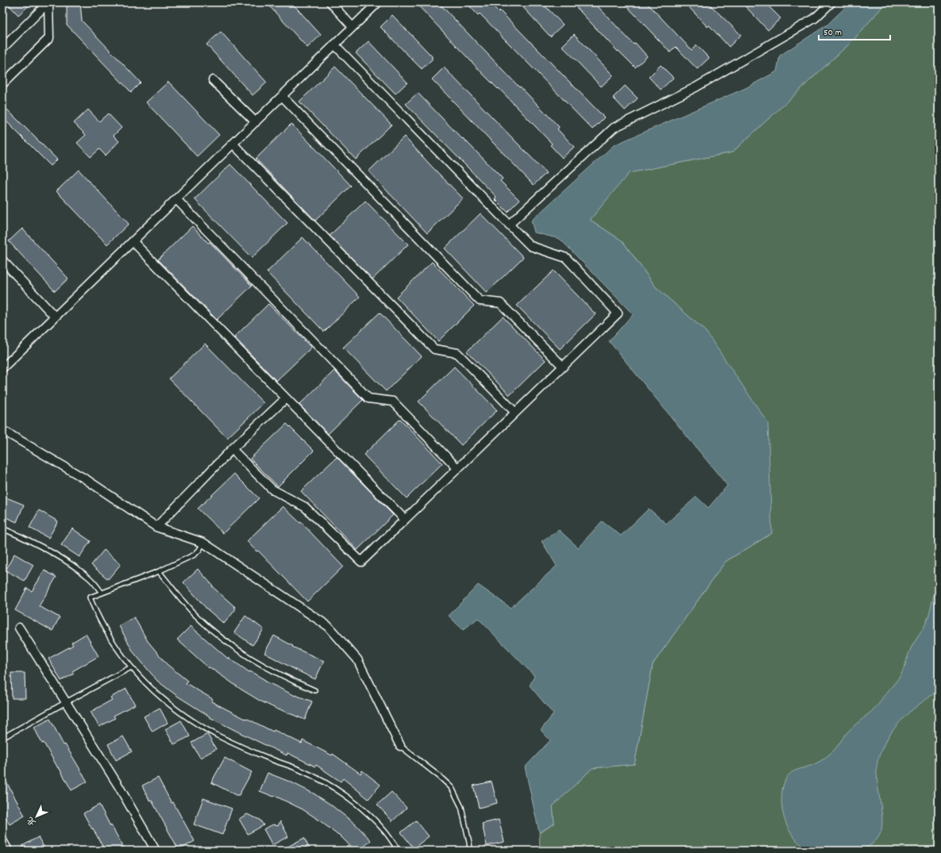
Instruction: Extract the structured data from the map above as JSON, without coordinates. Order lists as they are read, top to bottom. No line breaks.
{"scale_bar":"50 m","north":"bottom left"}
